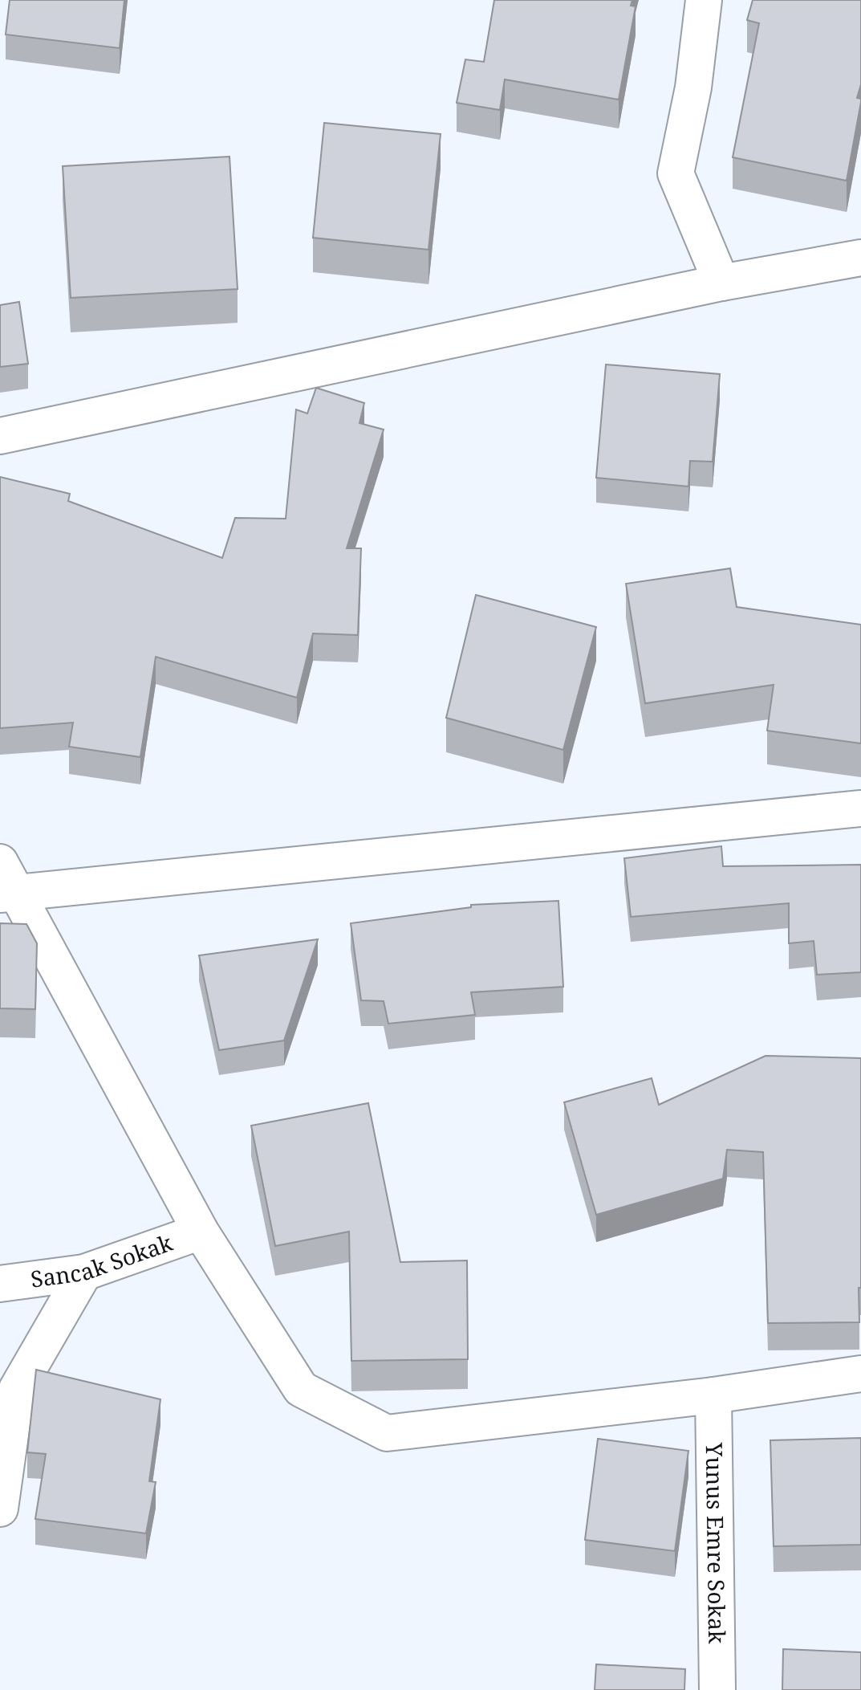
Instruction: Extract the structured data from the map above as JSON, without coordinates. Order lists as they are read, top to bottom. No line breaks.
{"streets":{"street":["Sancak Sokak","Yunus Emre Sokak"]}}
